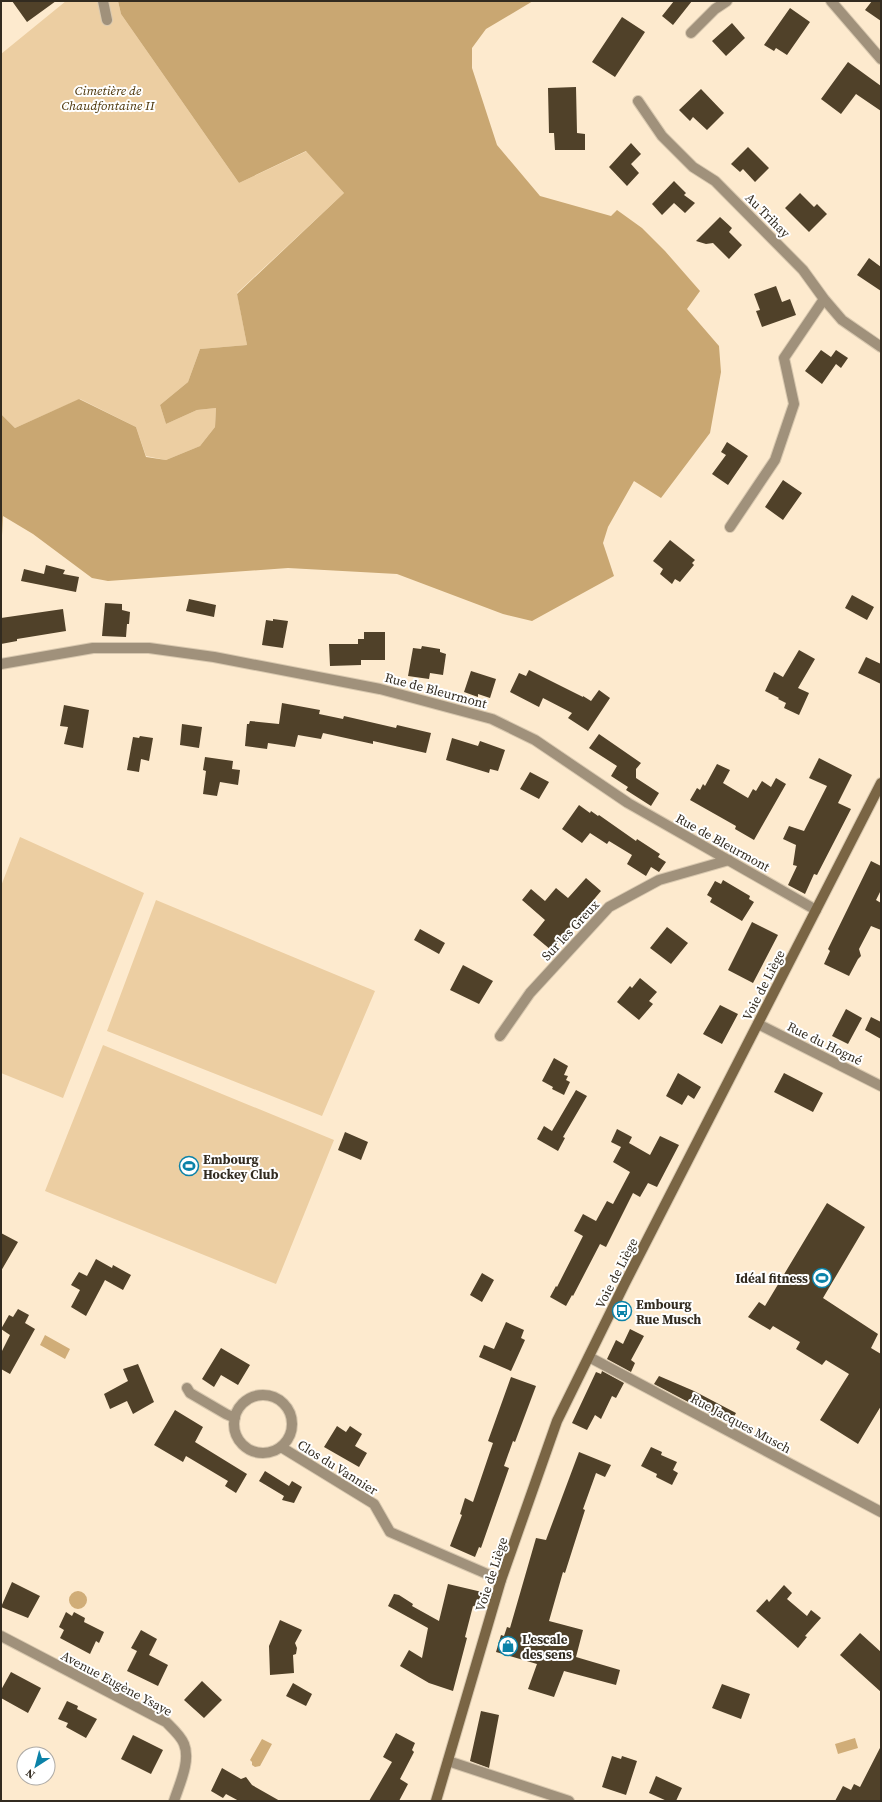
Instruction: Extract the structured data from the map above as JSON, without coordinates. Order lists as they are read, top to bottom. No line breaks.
{"streets":{"street":["Au Trihay","Rue de Bleurmont","Sur les Greux","Voie de Liège","Rue du Hogné","Rue Jacques Musch","Clos du Vannier","Avenue Eugène Ysaye"]},"crossings":[["Rue de Bleurmont","Sur les Greux"],["Rue de Bleurmont","Voie de Liège"],["Voie de Liège","Rue du Hogné"],["Voie de Liège","Rue Jacques Musch"],["Voie de Liège","Clos du Vannier"]],"parks":["Cimetière de Chaudfontaine II"],"places":{"sports":["Embourg Hockey Club","Idéal fitness"],"bus stop":["Embourg Rue Musch"],"shop":["L'escale des sens"]},"north":"bottom left"}
